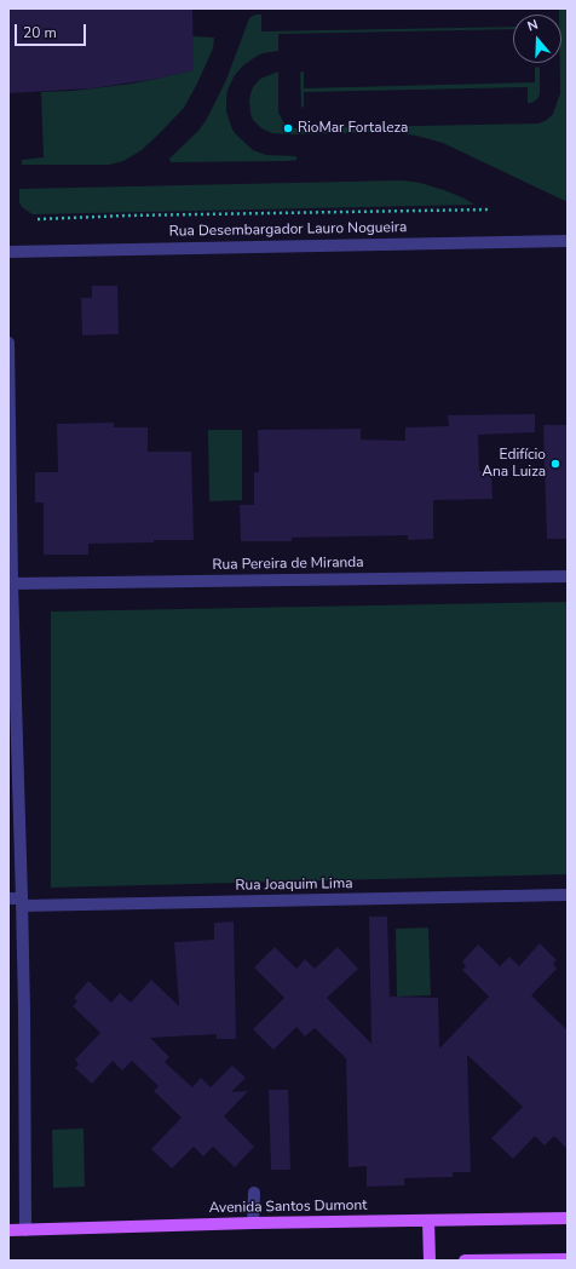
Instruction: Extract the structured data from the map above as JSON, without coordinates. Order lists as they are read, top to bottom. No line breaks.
{"streets":{"main road":["Avenida Santos Dumont"],"street":["Rua Desembargador Lauro Nogueira","Rua Pereira de Miranda","Rua Joaquim Lima"]},"places":["RioMar Fortaleza","Edifício Ana Luiza"],"scale_bar":"20 m","north":"top"}
